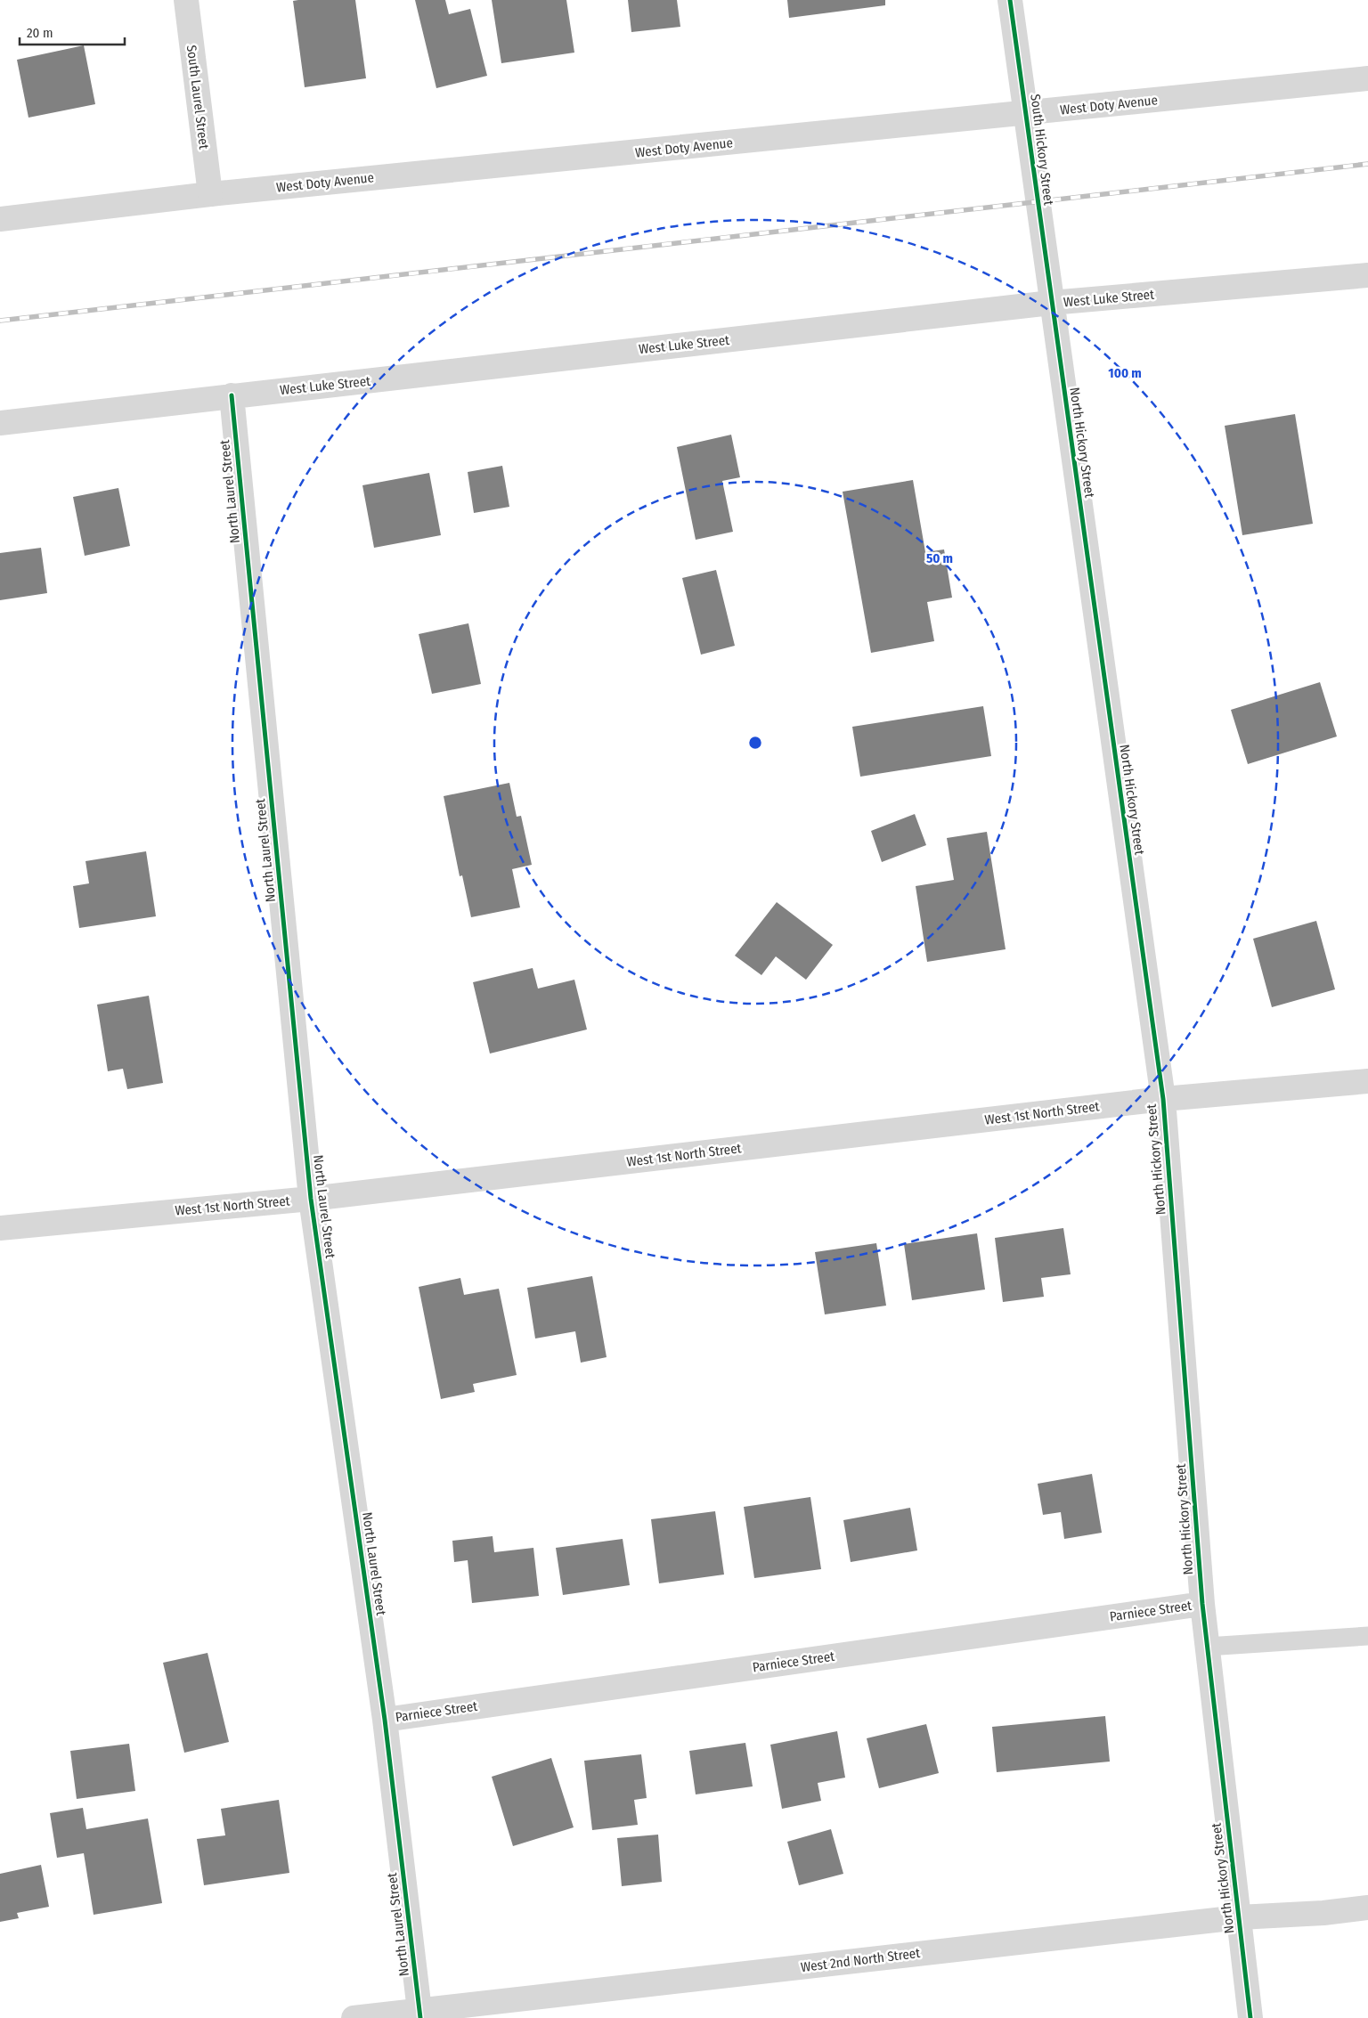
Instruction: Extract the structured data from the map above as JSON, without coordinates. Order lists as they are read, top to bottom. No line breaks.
{"streets":{"street":["South Laurel Street","West Doty Avenue","South Hickory Street","West Luke Street","North Hickory Street","North Laurel Street","West 1st North Street","Parniece Street","West 2nd North Street"]},"crossings":[["South Laurel Street","West Doty Avenue"],["West Doty Avenue","South Hickory Street"],["South Hickory Street","West Luke Street"],["South Hickory Street","North Hickory Street"],["West Luke Street","North Hickory Street"],["West Luke Street","North Laurel Street"],["North Hickory Street","West 1st North Street"],["North Hickory Street","Parniece Street"],["North Hickory Street","West 2nd North Street"],["North Laurel Street","West 1st North Street"],["North Laurel Street","Parniece Street"],["North Laurel Street","West 2nd North Street"]],"scale_bar":"20 m","rings":["100 m","50 m"]}
